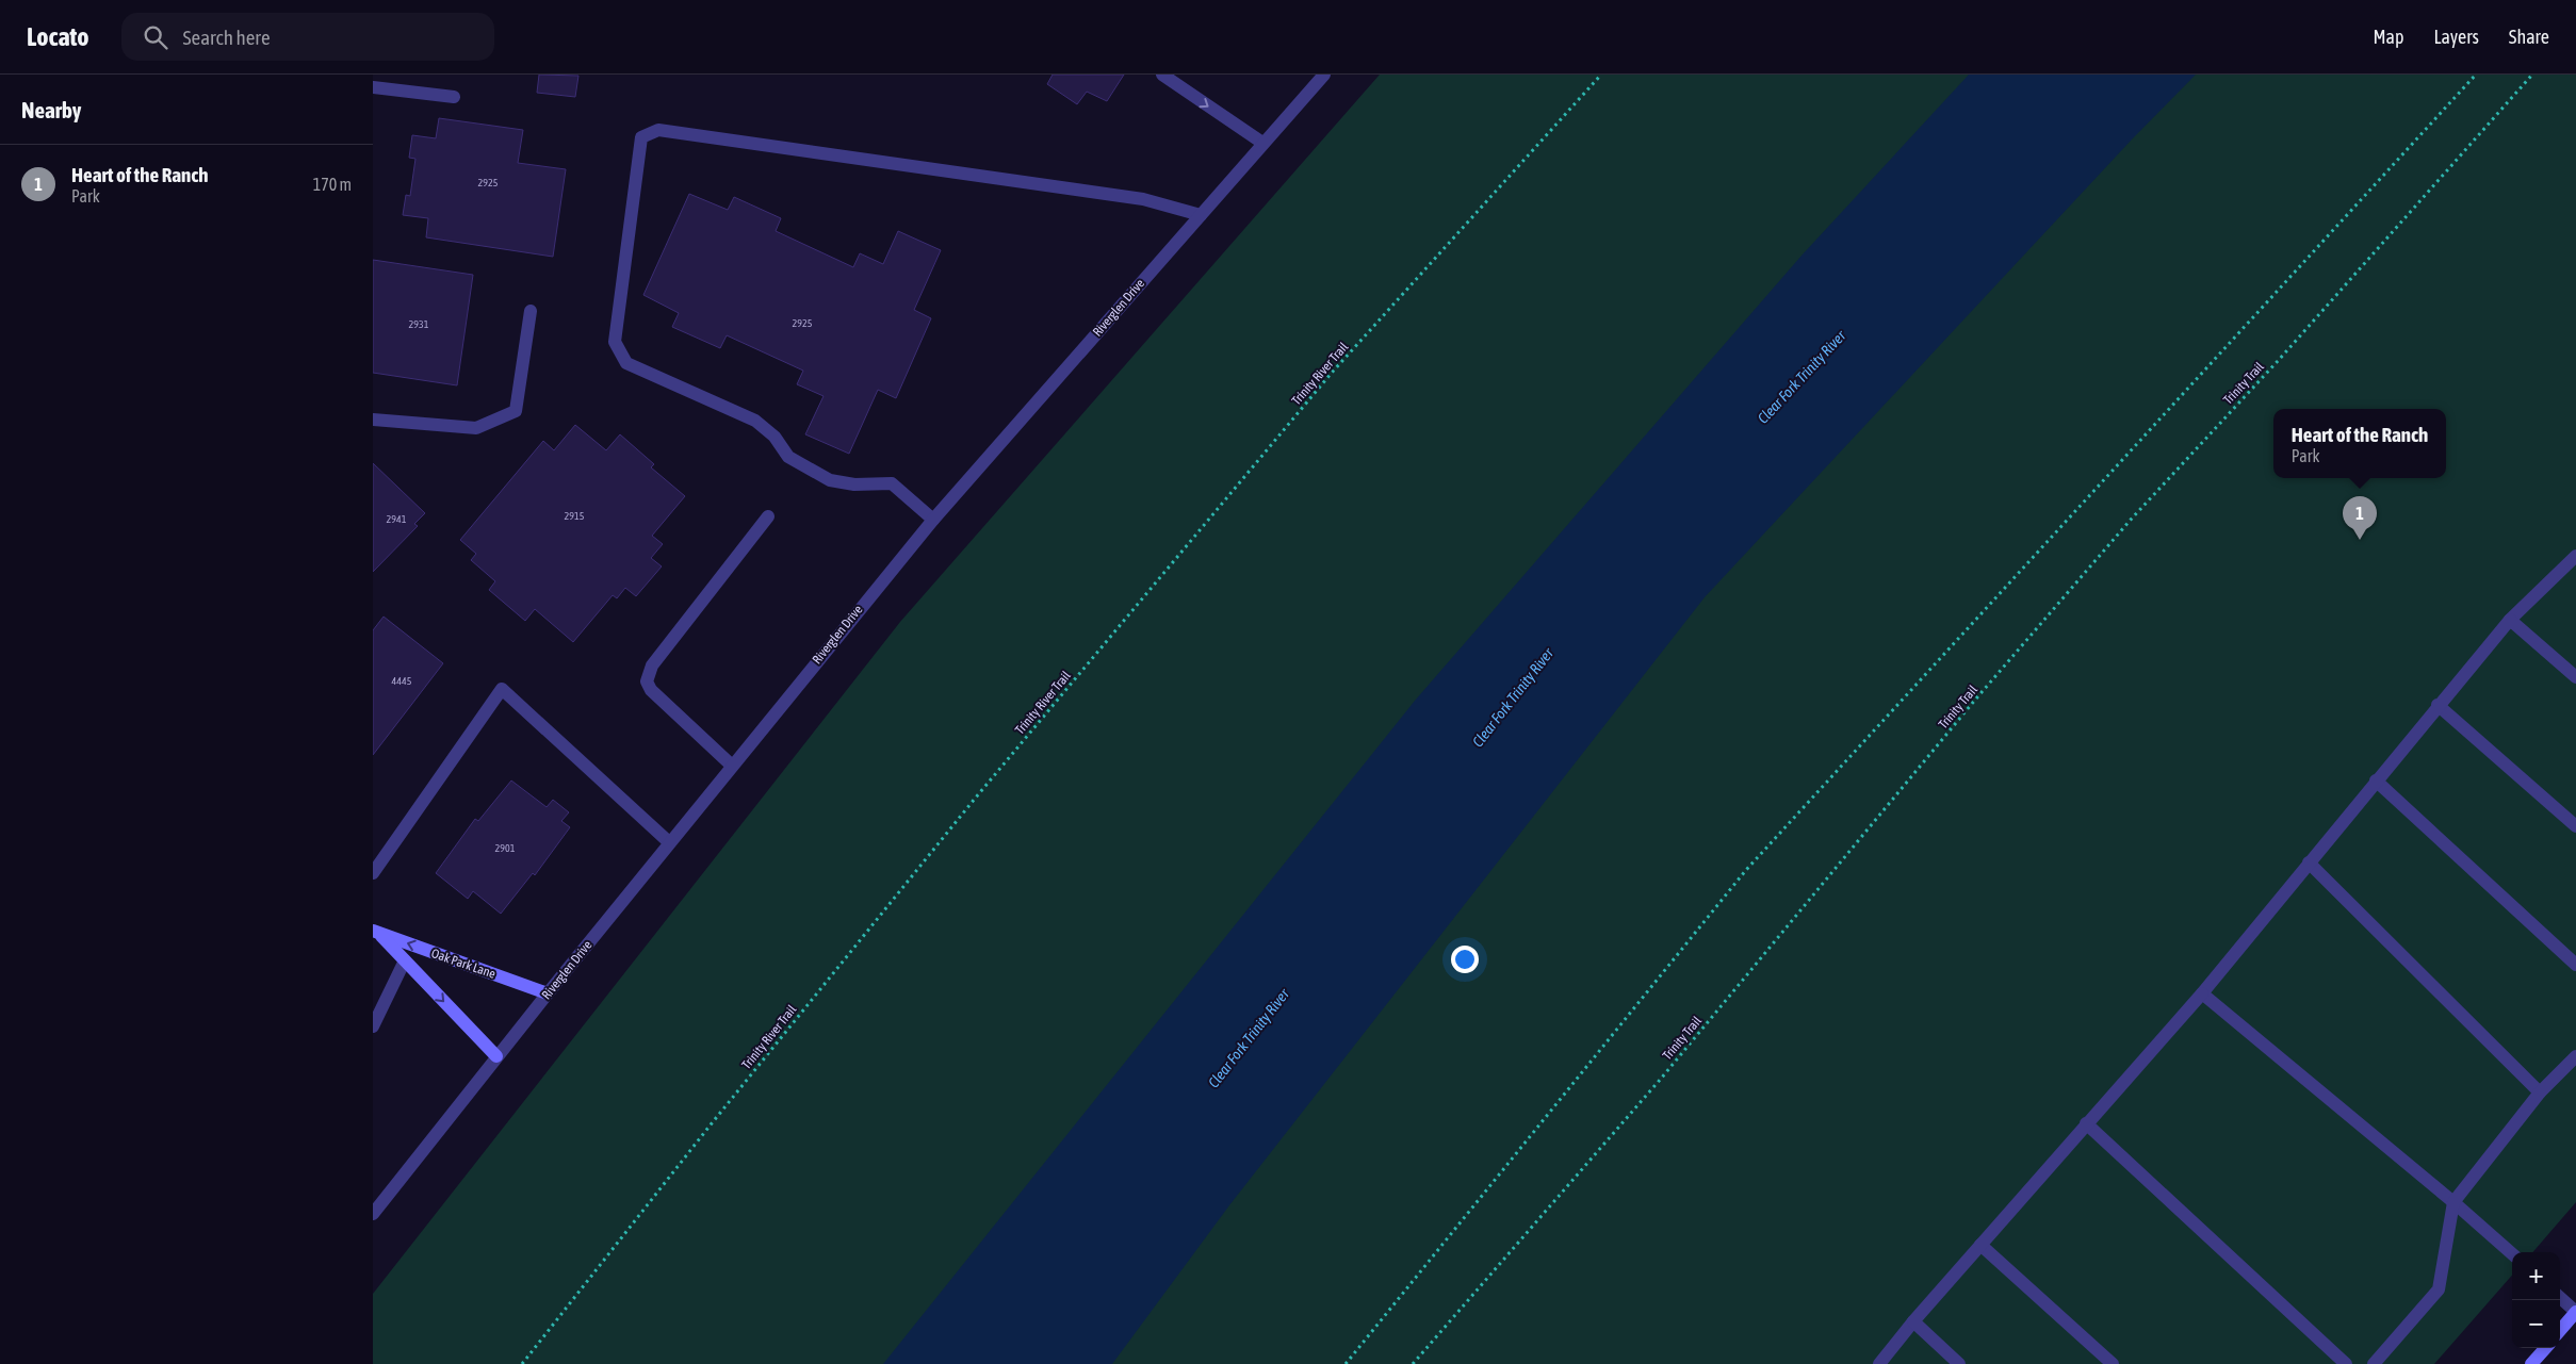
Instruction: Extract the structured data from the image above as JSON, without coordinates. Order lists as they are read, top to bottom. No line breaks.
{"streets":{"street":["Riverglen Drive","Oak Park Lane"],"path":["Trinity River Trail","Trinity Trail"]},"crossings":[["Riverglen Drive","Oak Park Lane"]],"water":["Clear Fork Trinity River"],"house_numbers":["2925","2925","2931","2915","2941","4445","2901"],"page":{"header":"Locato","search":"Search here","nav":["Map","Layers","Share"],"heading":"Nearby","list":[{"mark":"1","name":"Heart of the Ranch","note":"Park","value":"170 m"}],"popup":["Heart of the Ranch","Park"],"pins":"1","map_buttons":["+","−"]}}
